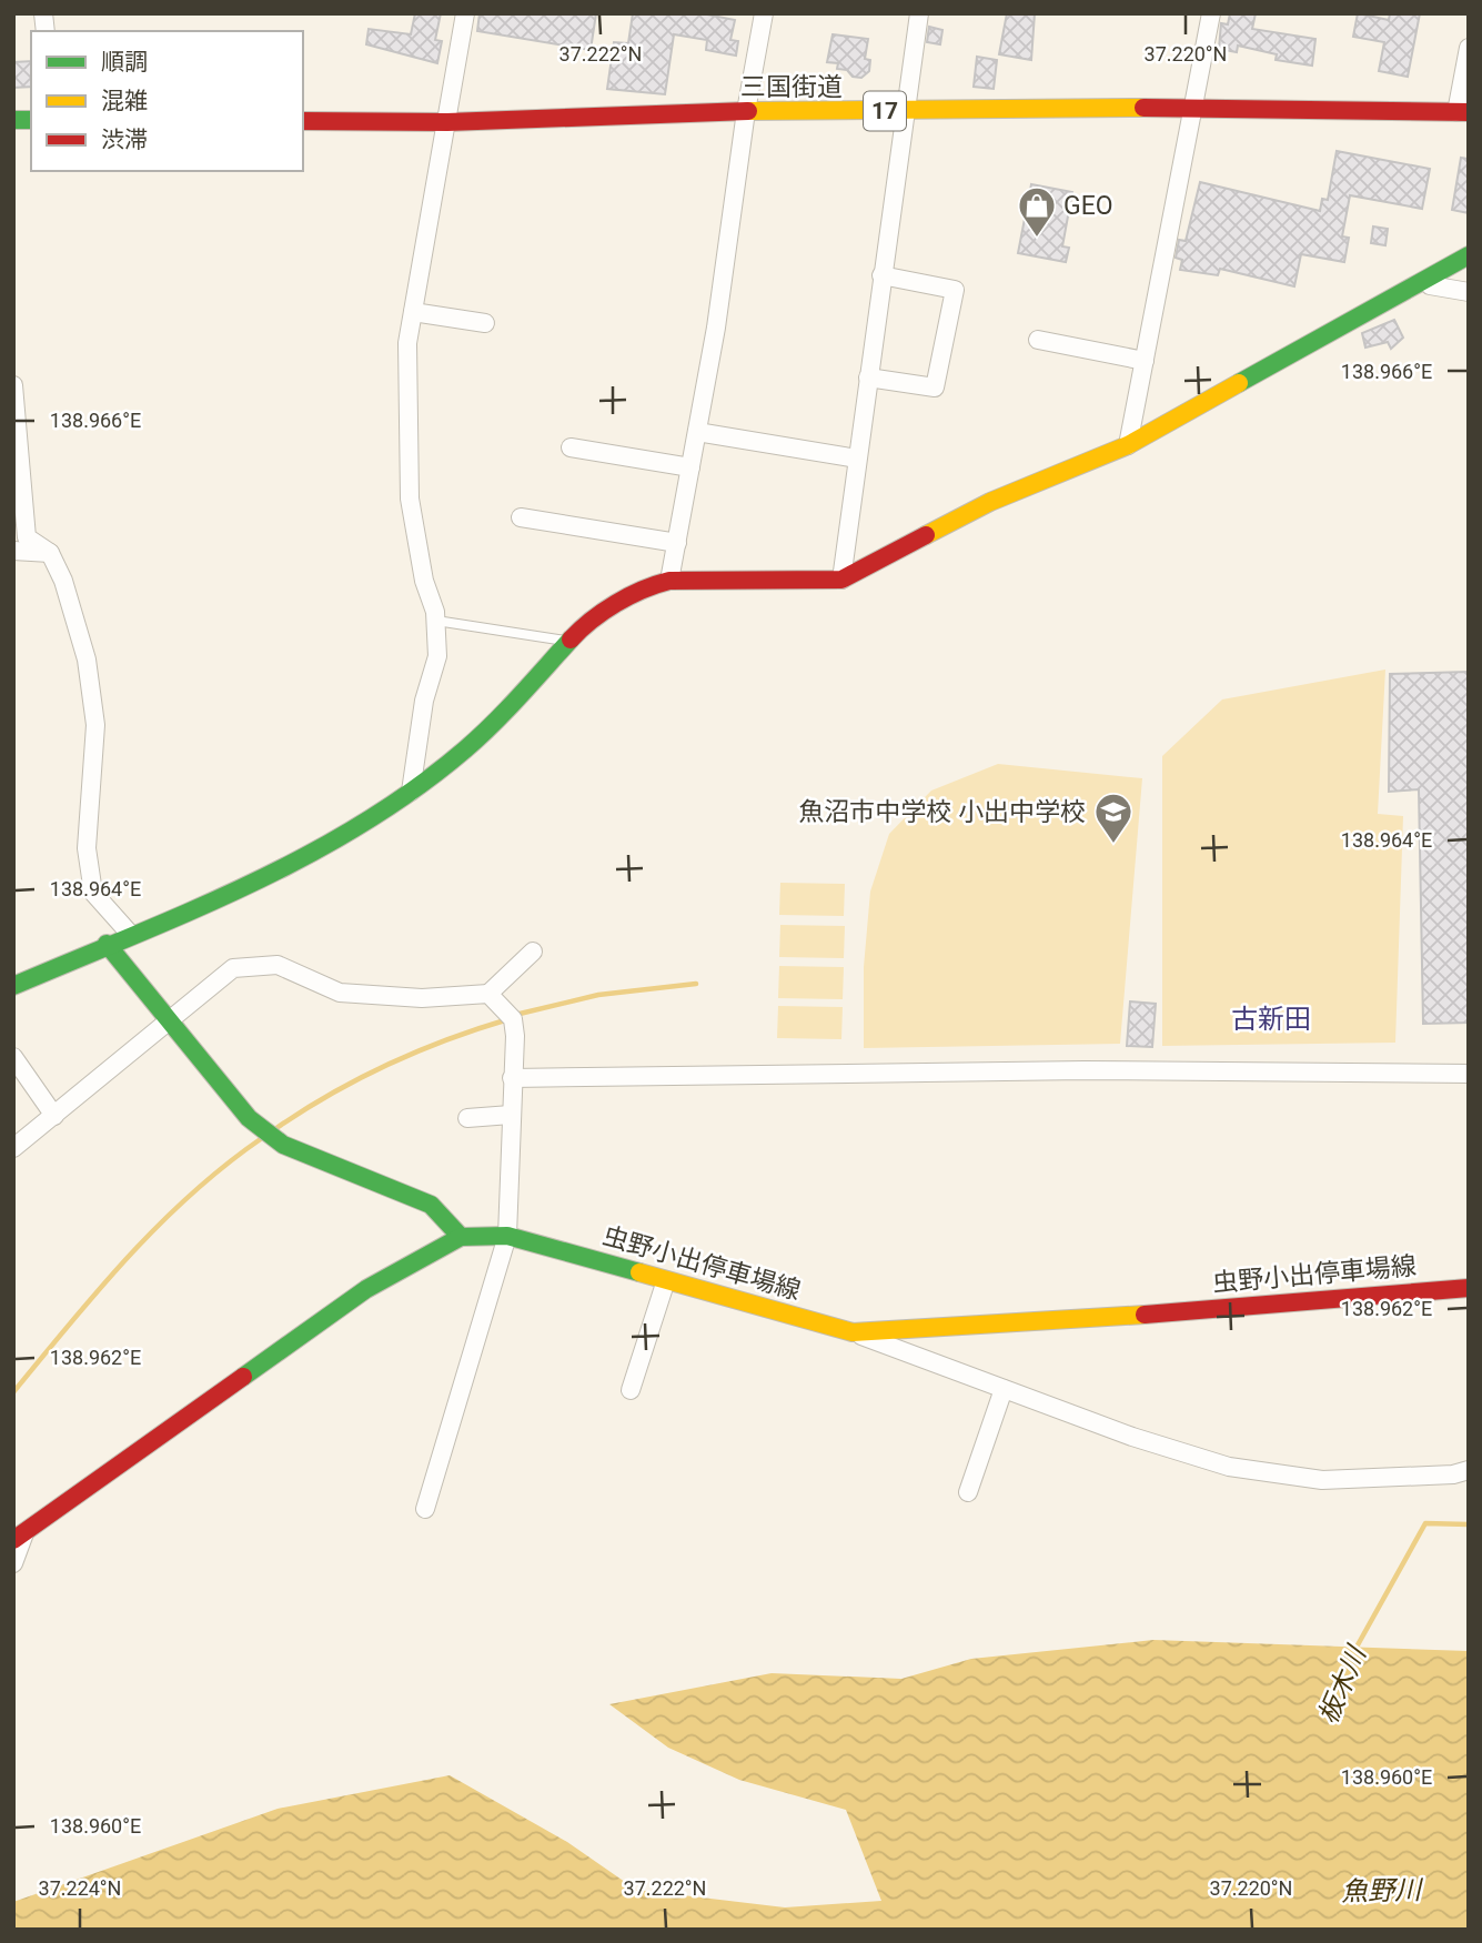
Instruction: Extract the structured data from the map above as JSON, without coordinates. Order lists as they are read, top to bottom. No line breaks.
{"streets":{"main road":["三国街道","17","虫野小出停車場線"]},"districts":["古新田"],"water":["板木川","魚野川"],"places":{"shop":["GEO"],"school or university":["魚沼市中学校 小出中学校"]},"legend":["順調","混雑","渋滞"],"coordinates":["37.222°N","37.220°N","138.966°E","138.964°E","138.962°E","138.960°E","37.224°N"]}
